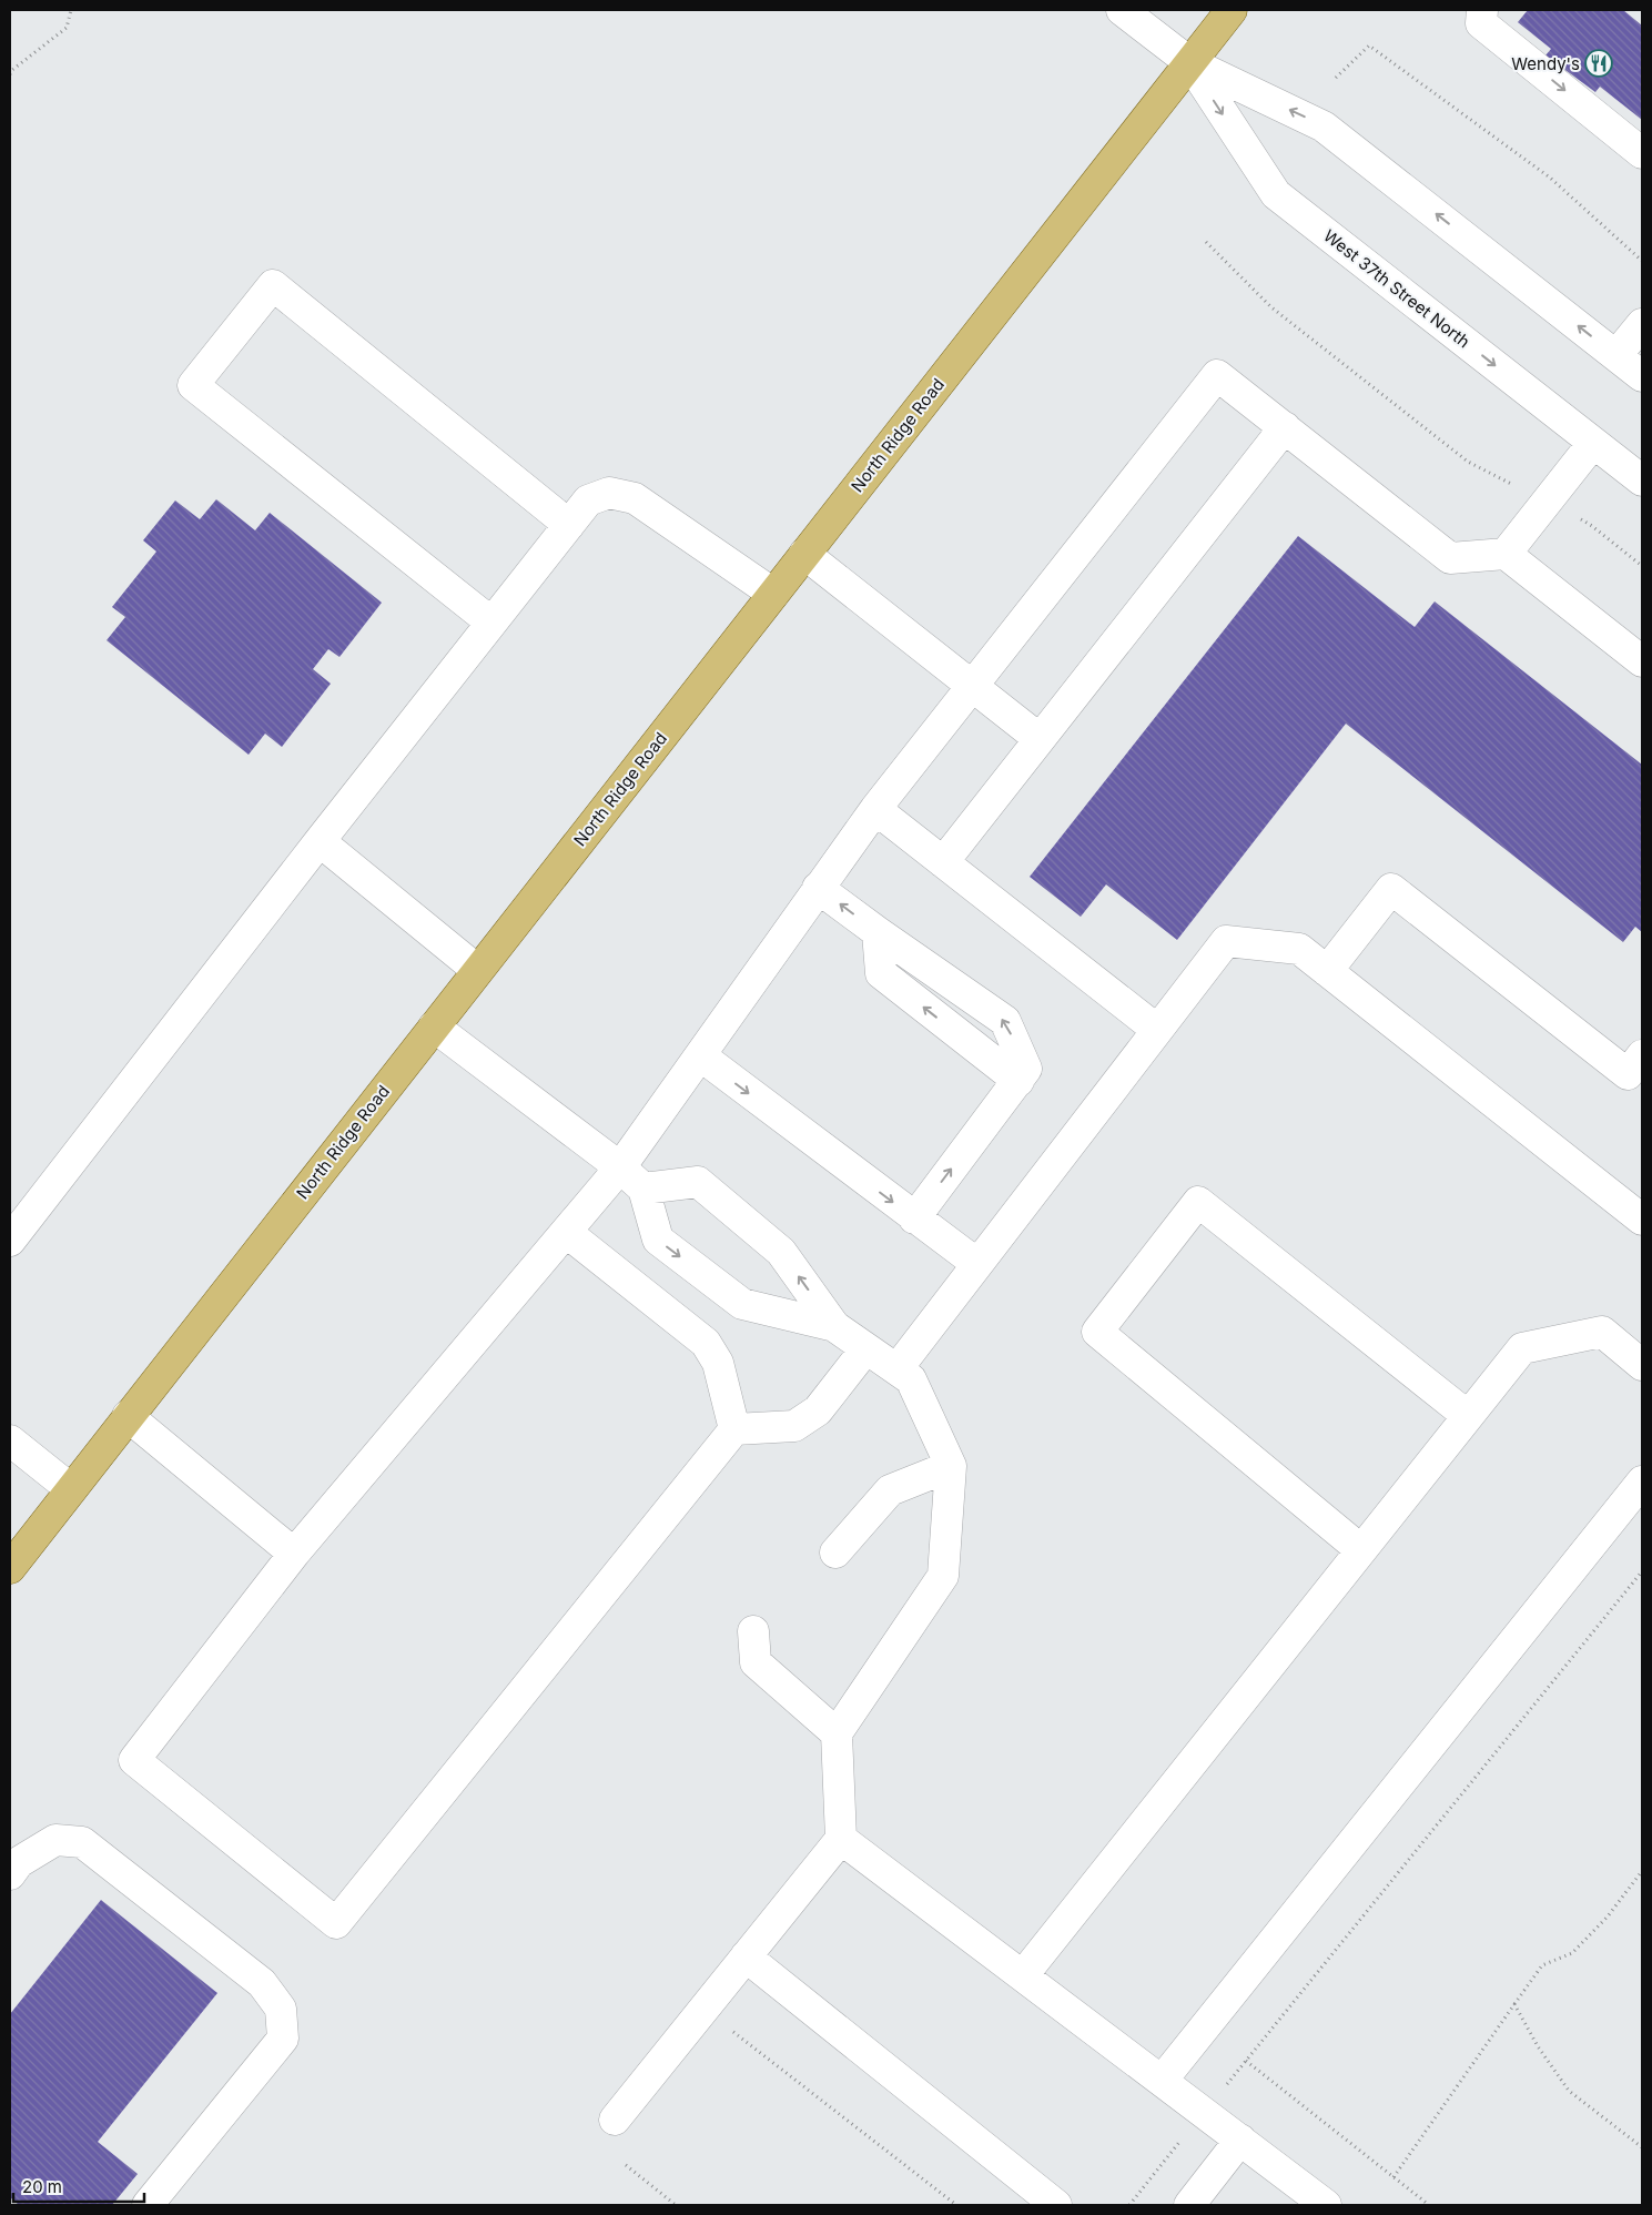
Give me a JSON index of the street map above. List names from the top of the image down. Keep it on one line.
{"streets":{"main road":["North Ridge Road"],"street":["West 37th Street North"]},"crossings":[["West 37th Street North","North Ridge Road"]],"places":{"restaurant":["Wendy's"]},"scale_bar":"20 m"}
